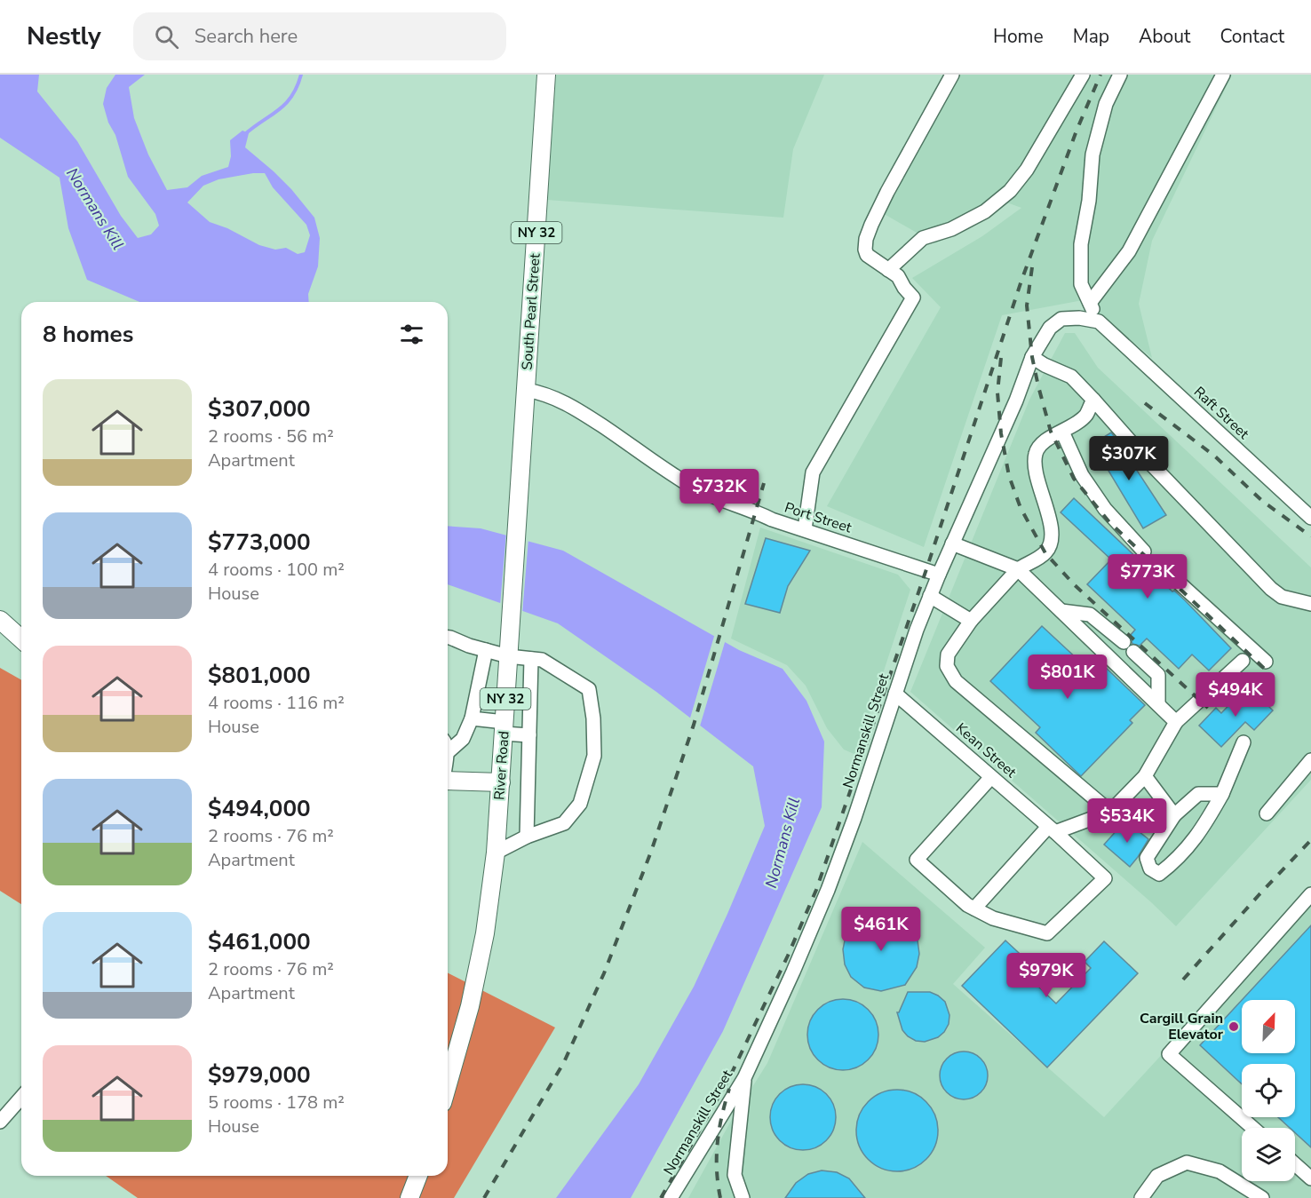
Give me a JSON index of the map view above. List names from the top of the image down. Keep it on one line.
{"streets":{"main road":["NY 32","South Pearl Street","River Road"],"street":["Raft Street","Port Street","Normanskill Street","Kean Street"]},"crossings":[["South Pearl Street","Port Street"],["South Pearl Street","River Road"],["Raft Street","Normanskill Street"],["Port Street","Normanskill Street"],["Port Street","River Road"],["Normanskill Street","Kean Street"]],"water":["Normans Kill"],"places":["Cargill Grain Elevator"],"north":"top right","page":{"header":"Nestly","search":"Search here","nav":["Home","Map","About","Contact"],"heading":"8 homes","list":[{"name":"$307,000","note":"2 rooms · 56 m² · Apartment"},{"name":"$773,000","note":"4 rooms · 100 m² · House"},{"name":"$801,000","note":"4 rooms · 116 m² · House"},{"name":"$494,000","note":"2 rooms · 76 m² · Apartment"},{"name":"$461,000","note":"2 rooms · 76 m² · Apartment"},{"name":"$979,000","note":"5 rooms · 178 m² · House"}],"price":["$307K","$732K","$773K","$801K","$494K","$534K","$461K","$979K"]}}
